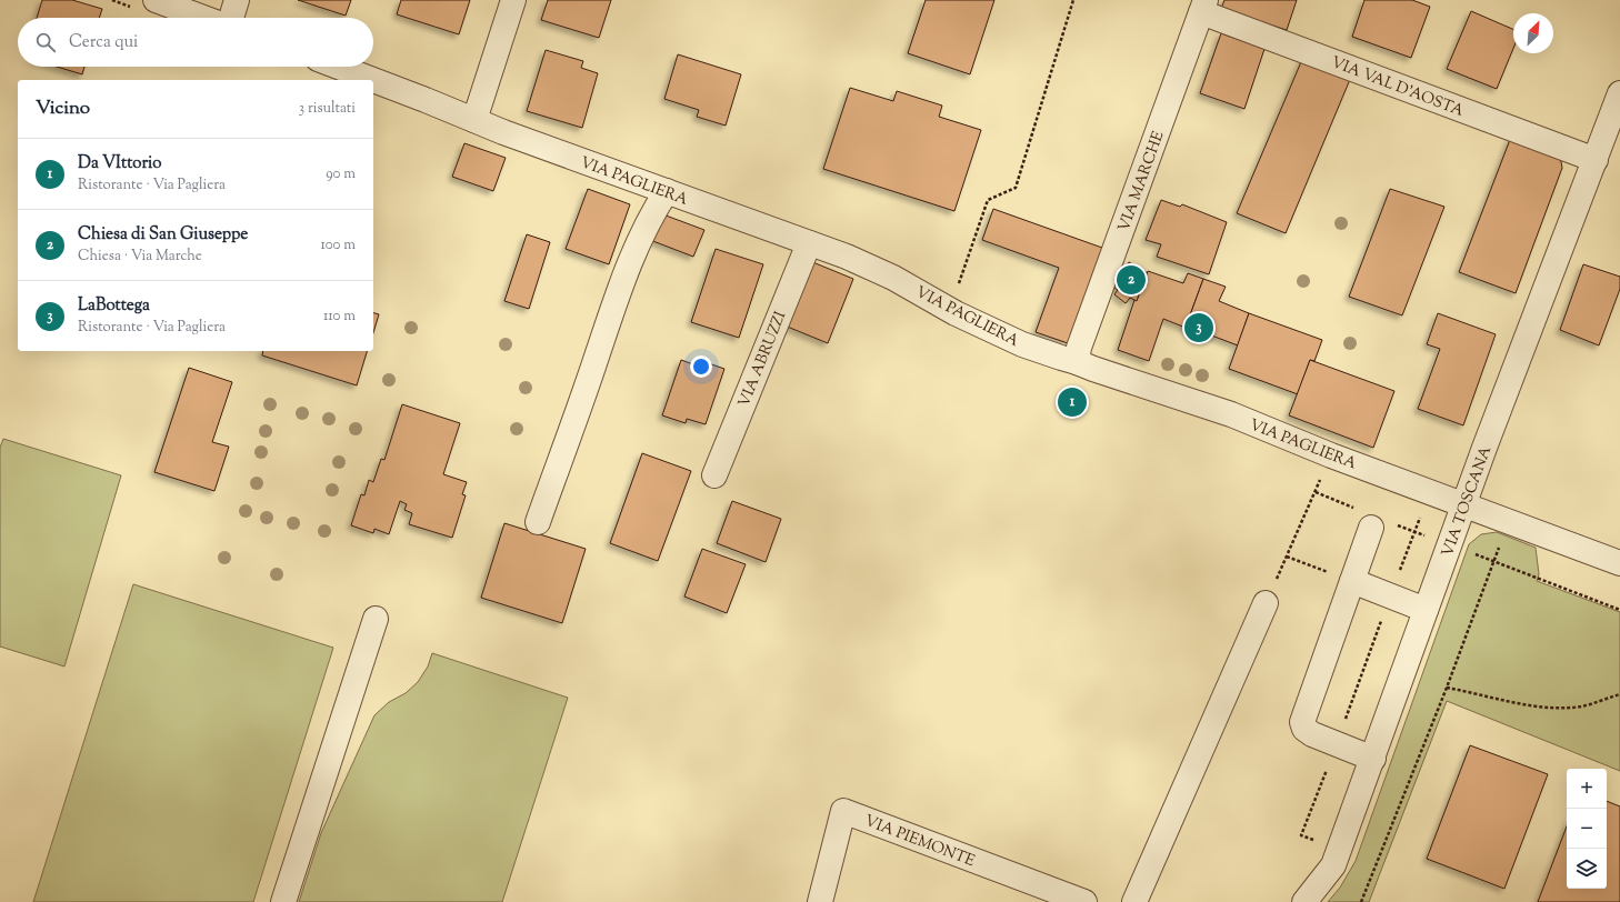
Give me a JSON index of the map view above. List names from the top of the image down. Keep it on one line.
{"streets":{"street":["VIA VAL D'AOSTA","VIA PAGLIERA","VIA MARCHE","VIA ABRUZZI","VIA TOSCANA","VIA PIEMONTE"]},"crossings":[["VIA VAL D'AOSTA","VIA MARCHE"],["VIA VAL D'AOSTA","VIA TOSCANA"],["VIA PAGLIERA","VIA MARCHE"],["VIA PAGLIERA","VIA ABRUZZI"],["VIA PAGLIERA","VIA TOSCANA"]],"north":"top right","page":{"search":"Cerca qui","heading":["Vicino","3 risultati"],"list":[{"mark":"1","name":"Da VIttorio","note":"Ristorante · Via Pagliera","value":"90 m"},{"mark":"2","name":"Chiesa di San Giuseppe","note":"Chiesa · Via Marche","value":"100 m"},{"mark":"3","name":"LaBottega","note":"Ristorante · Via Pagliera","value":"110 m"}],"pins":["2","3","1"],"map_buttons":["+","−"]}}
